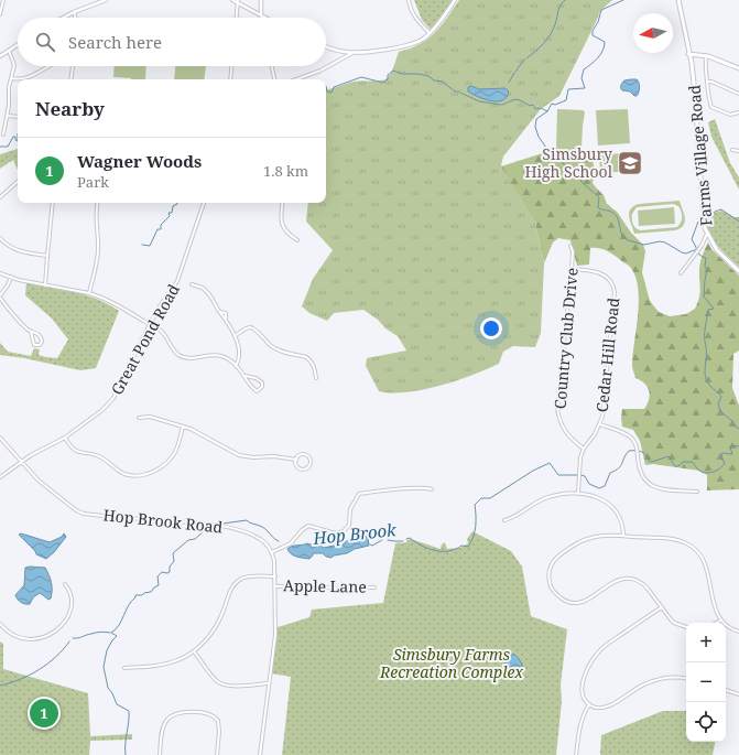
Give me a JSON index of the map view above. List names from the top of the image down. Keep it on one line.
{"streets":{"main road":["Farms Village Road"],"street":["Country Club Drive","Great Pond Road","Cedar Hill Road","Hop Brook Road","Apple Lane"]},"crossings":[["Country Club Drive","Cedar Hill Road"],["Great Pond Road","Hop Brook Road"]],"water":["Hop Brook"],"parks":["Simsbury Farms Recreation Complex"],"places":{"school or university":["Simsbury High School"]},"north":"left","page":{"search":"Search here","heading":"Nearby","list":[{"mark":"1","name":"Wagner Woods","note":"Park","value":"1.8 km"}],"map_buttons":["+","−"],"pins":"1"}}
